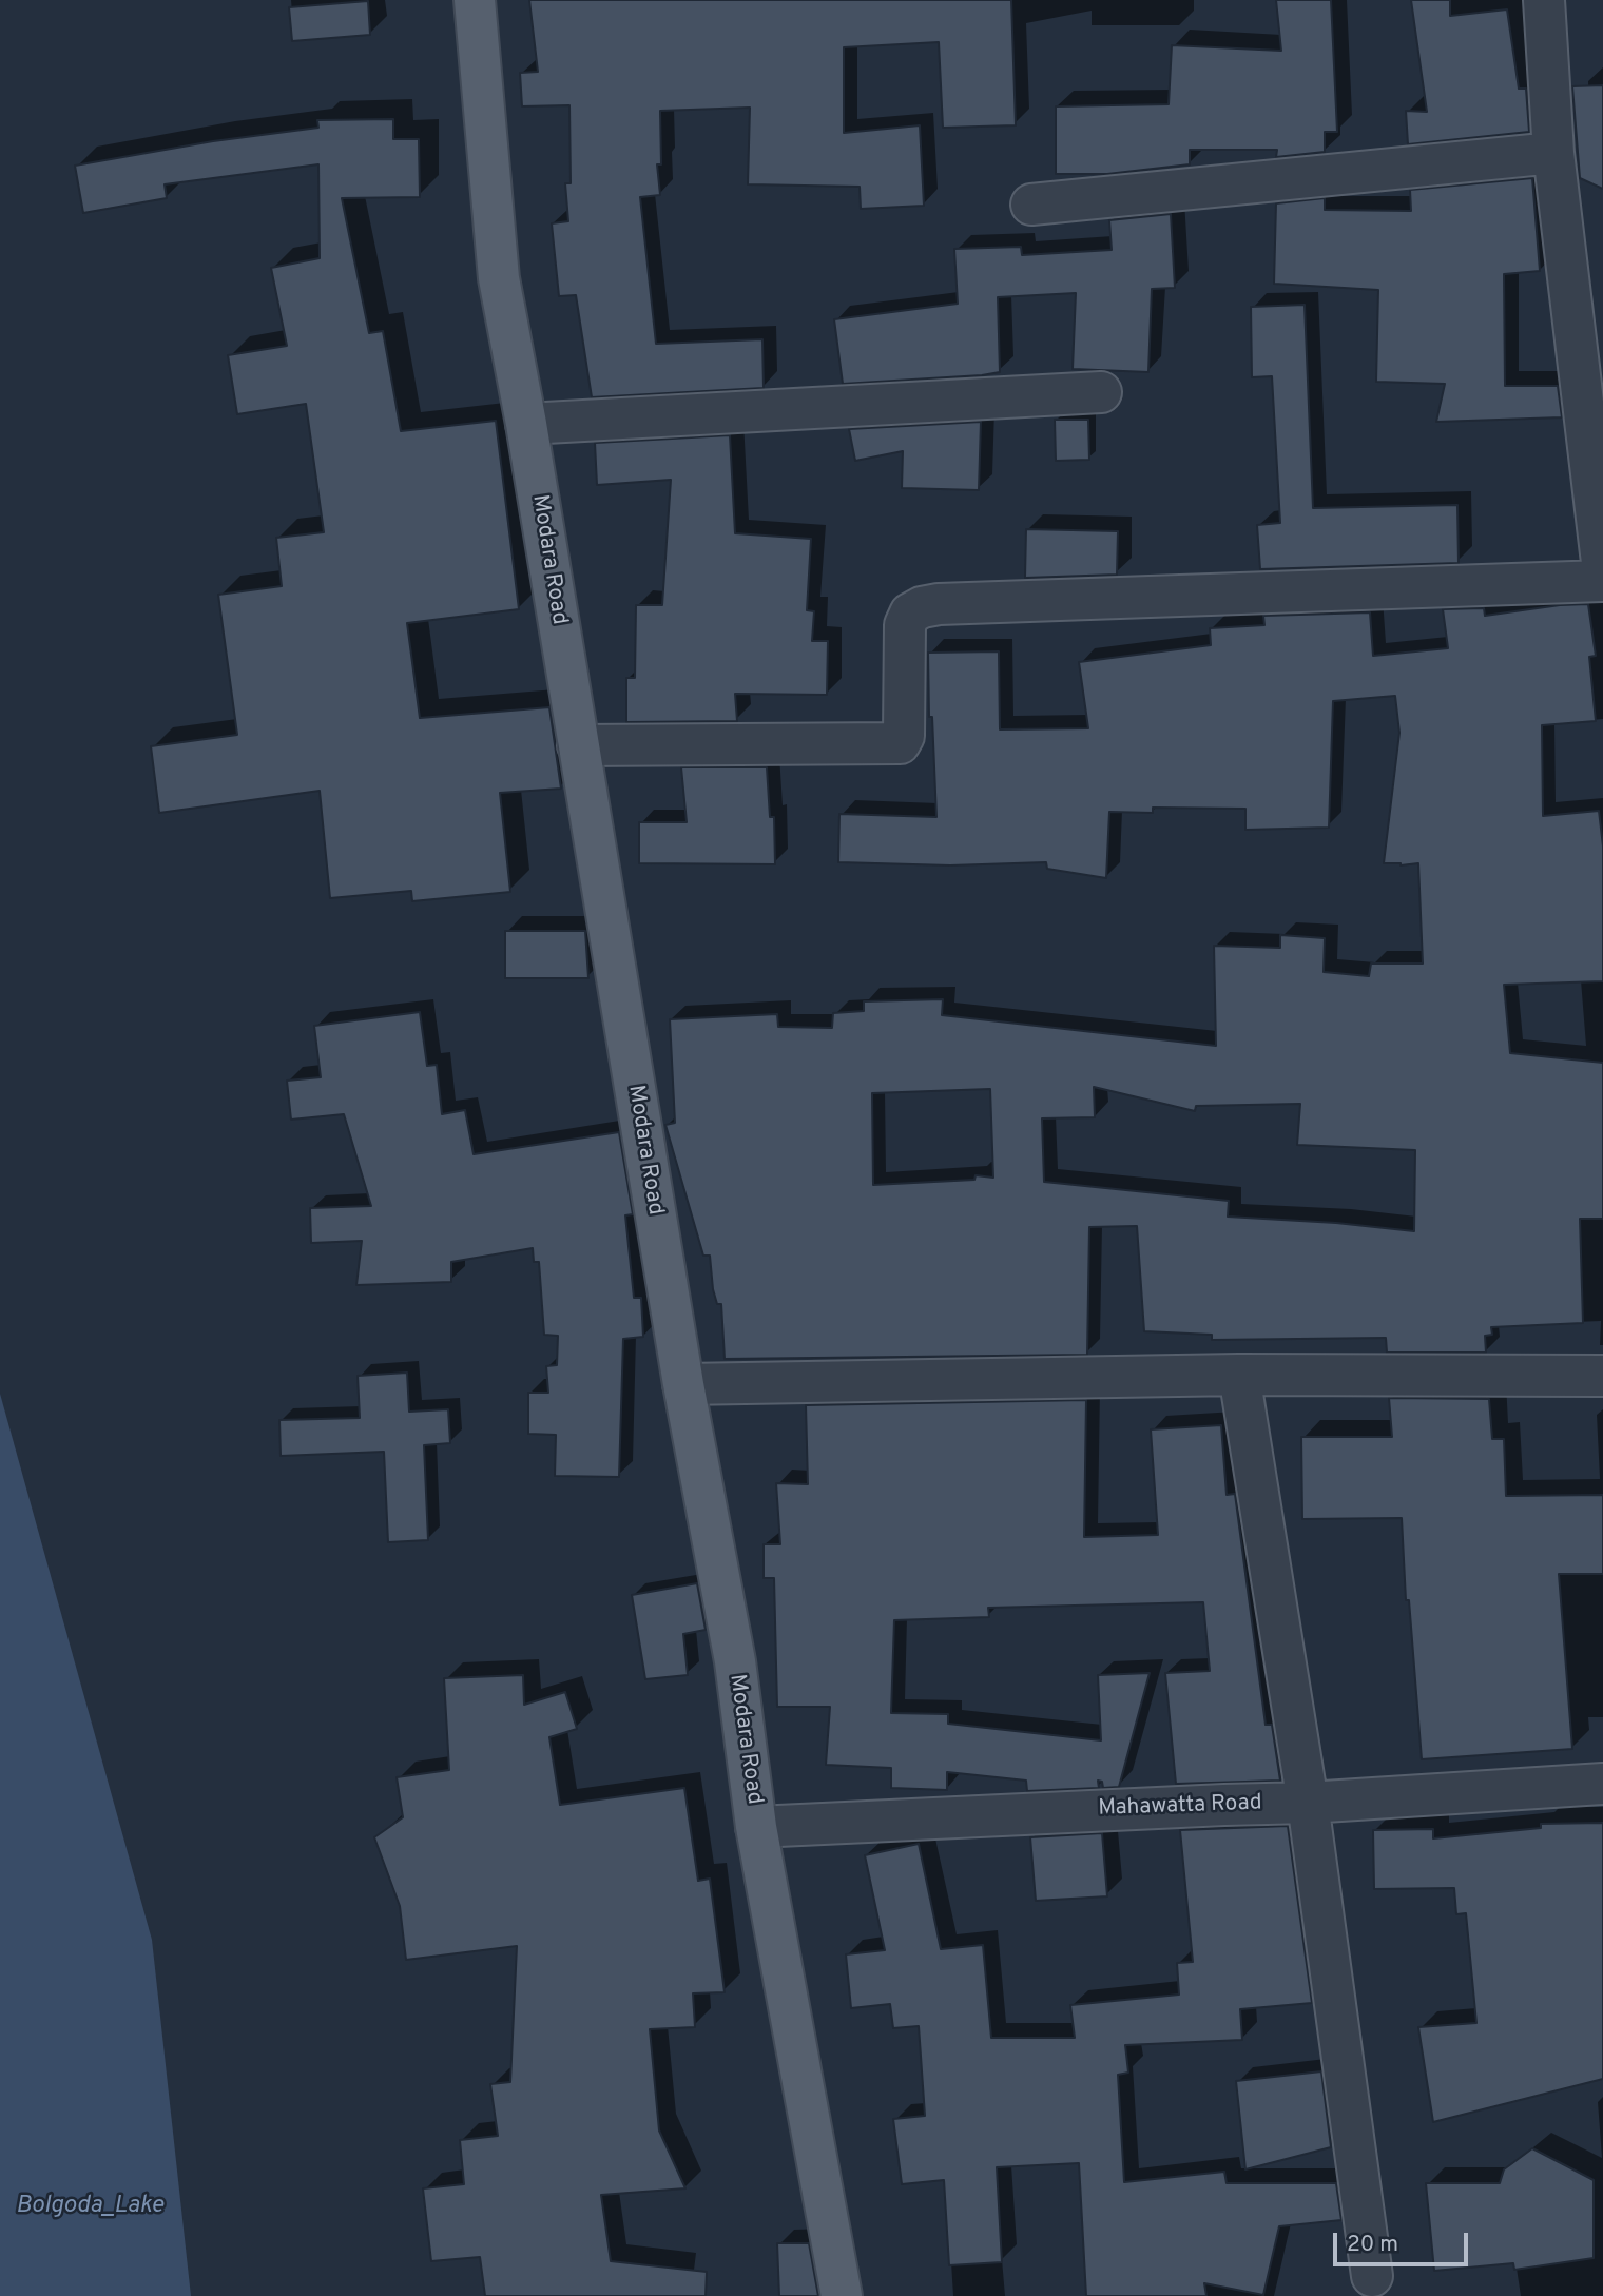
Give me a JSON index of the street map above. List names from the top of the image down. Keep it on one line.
{"streets":{"main road":["Modara Road"],"street":["Mahawatta Road"]},"crossings":[["Modara Road","Mahawatta Road"]],"water":["Bolgoda_Lake"],"scale_bar":"20 m"}
